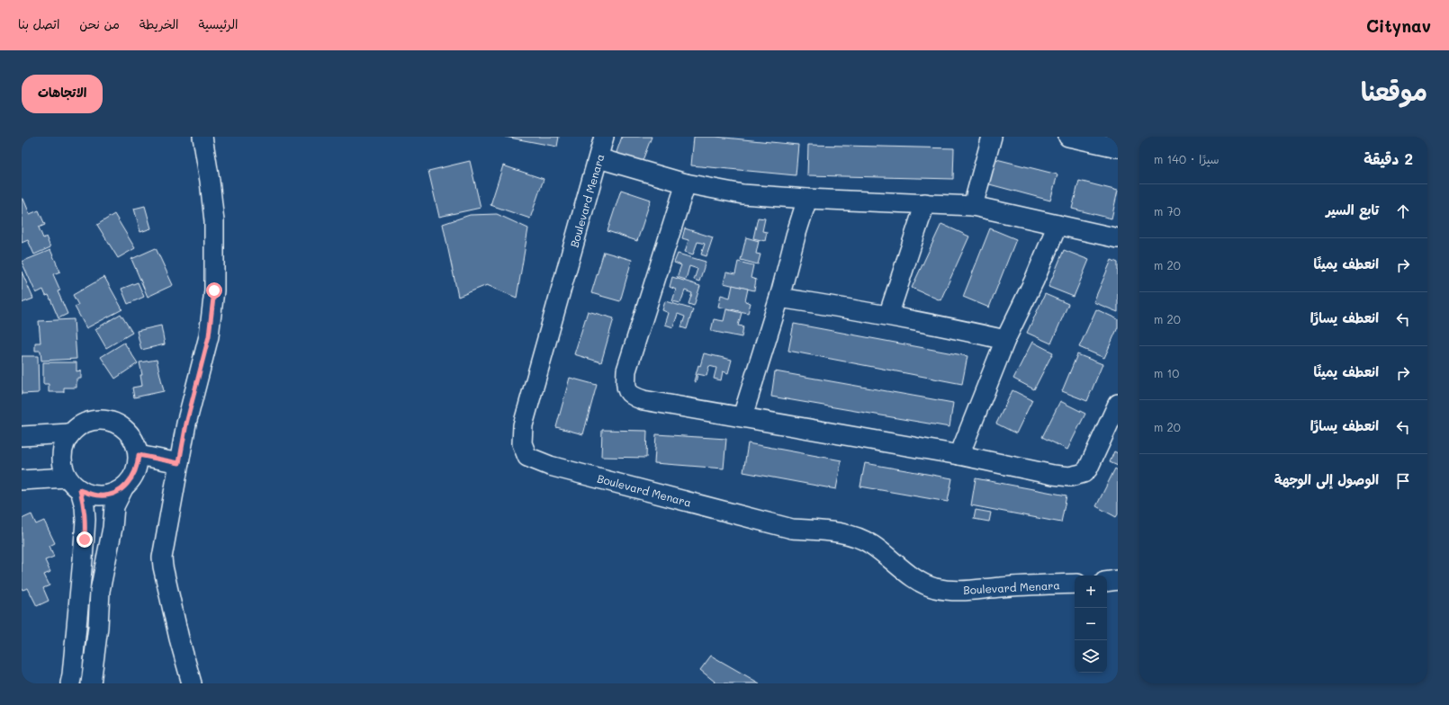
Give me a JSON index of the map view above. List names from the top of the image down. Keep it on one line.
{"streets":{"street":["Boulevard Menara"]},"page":{"header":"Citynav","nav":["الرئيسية","الخريطة","من نحن","اتصل بنا"],"title":"موقعنا","buttons":"الاتجاهات","heading":["2 دقيقة","سيرًا · 140 m"],"list":[["تابع السير","70 m"],["انعطف يمينًا","20 m"],["انعطف يسارًا","20 m"],["انعطف يمينًا","10 m"],["انعطف يسارًا","20 m"],"الوصول إلى الوجهة"],"map_buttons":["+","−"]}}
